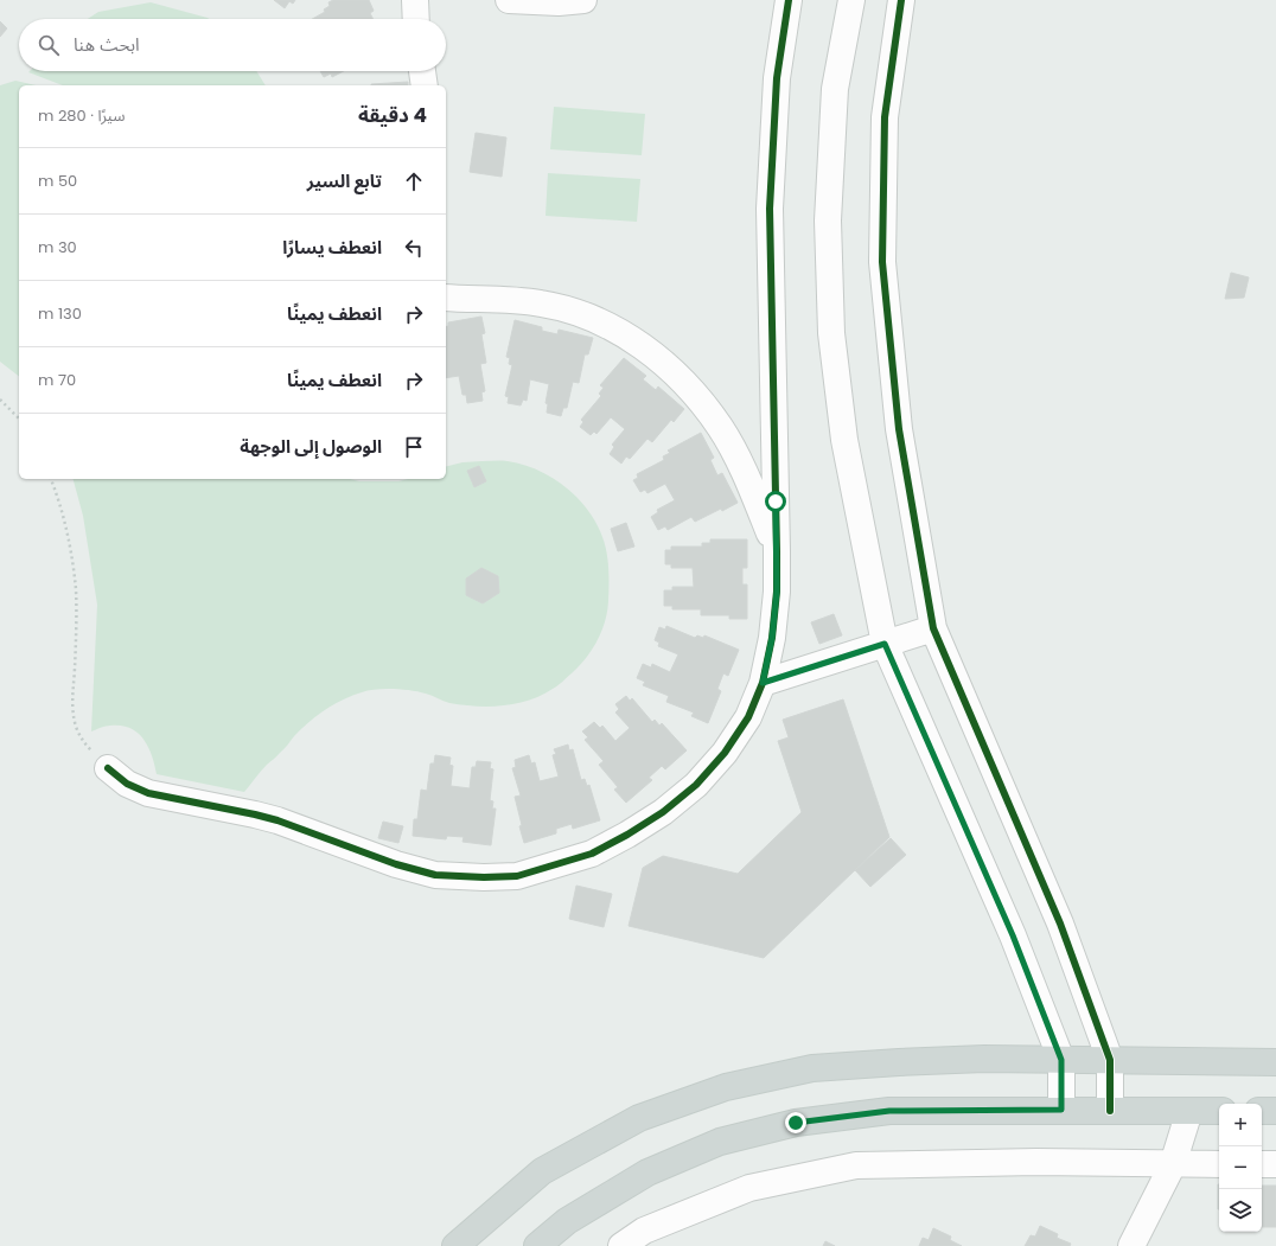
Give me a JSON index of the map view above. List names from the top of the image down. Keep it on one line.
{"page":{"search":"ابحث هنا","heading":["4 دقيقة","سيرًا · 280 m"],"list":[["تابع السير","50 m"],["انعطف يسارًا","30 m"],["انعطف يمينًا","130 m"],["انعطف يمينًا","70 m"],"الوصول إلى الوجهة"],"map_buttons":["+","−"]}}
